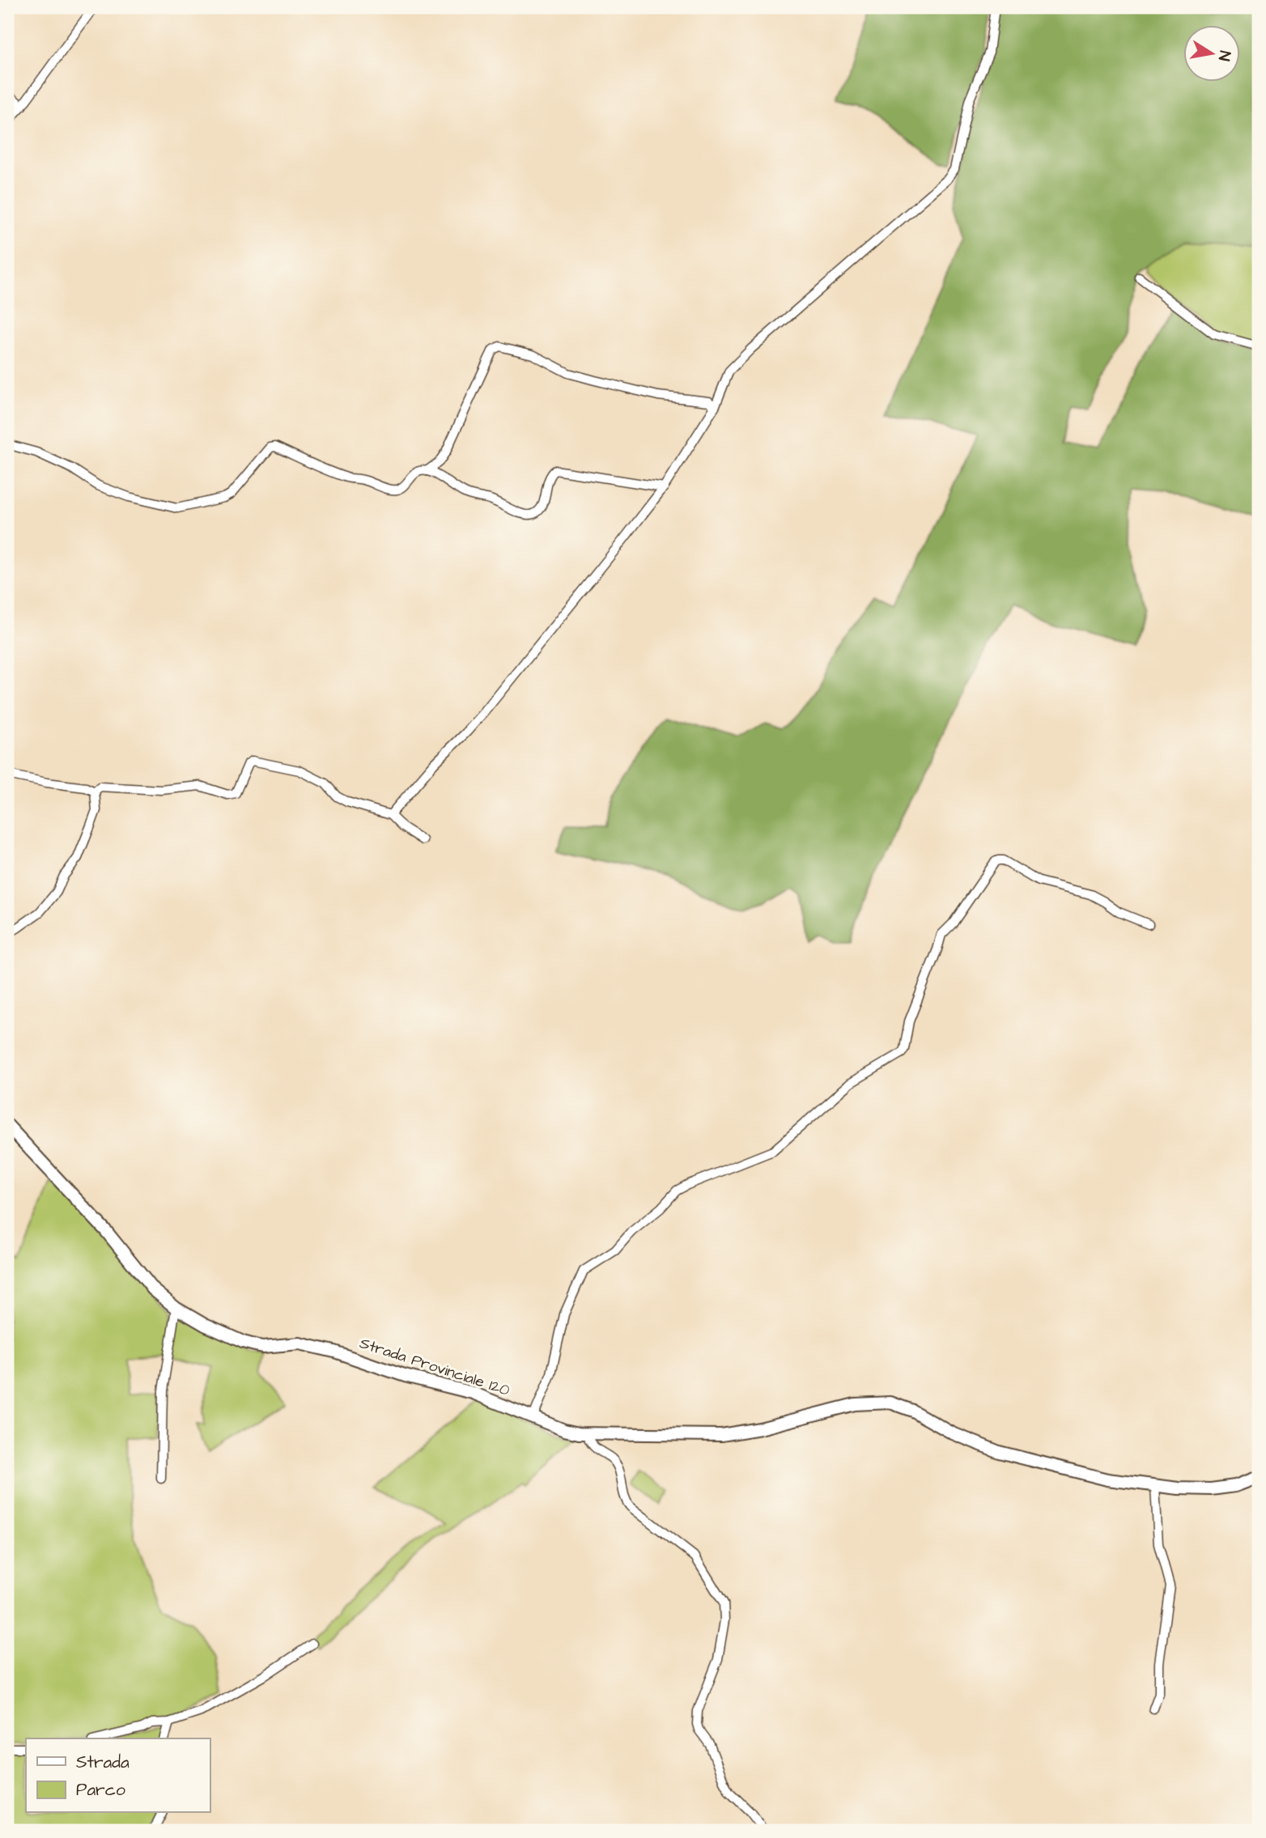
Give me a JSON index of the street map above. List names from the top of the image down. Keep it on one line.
{"streets":{"street":["Strada Provinciale 120"]},"legend":["Strada","Parco"],"north":"right"}
